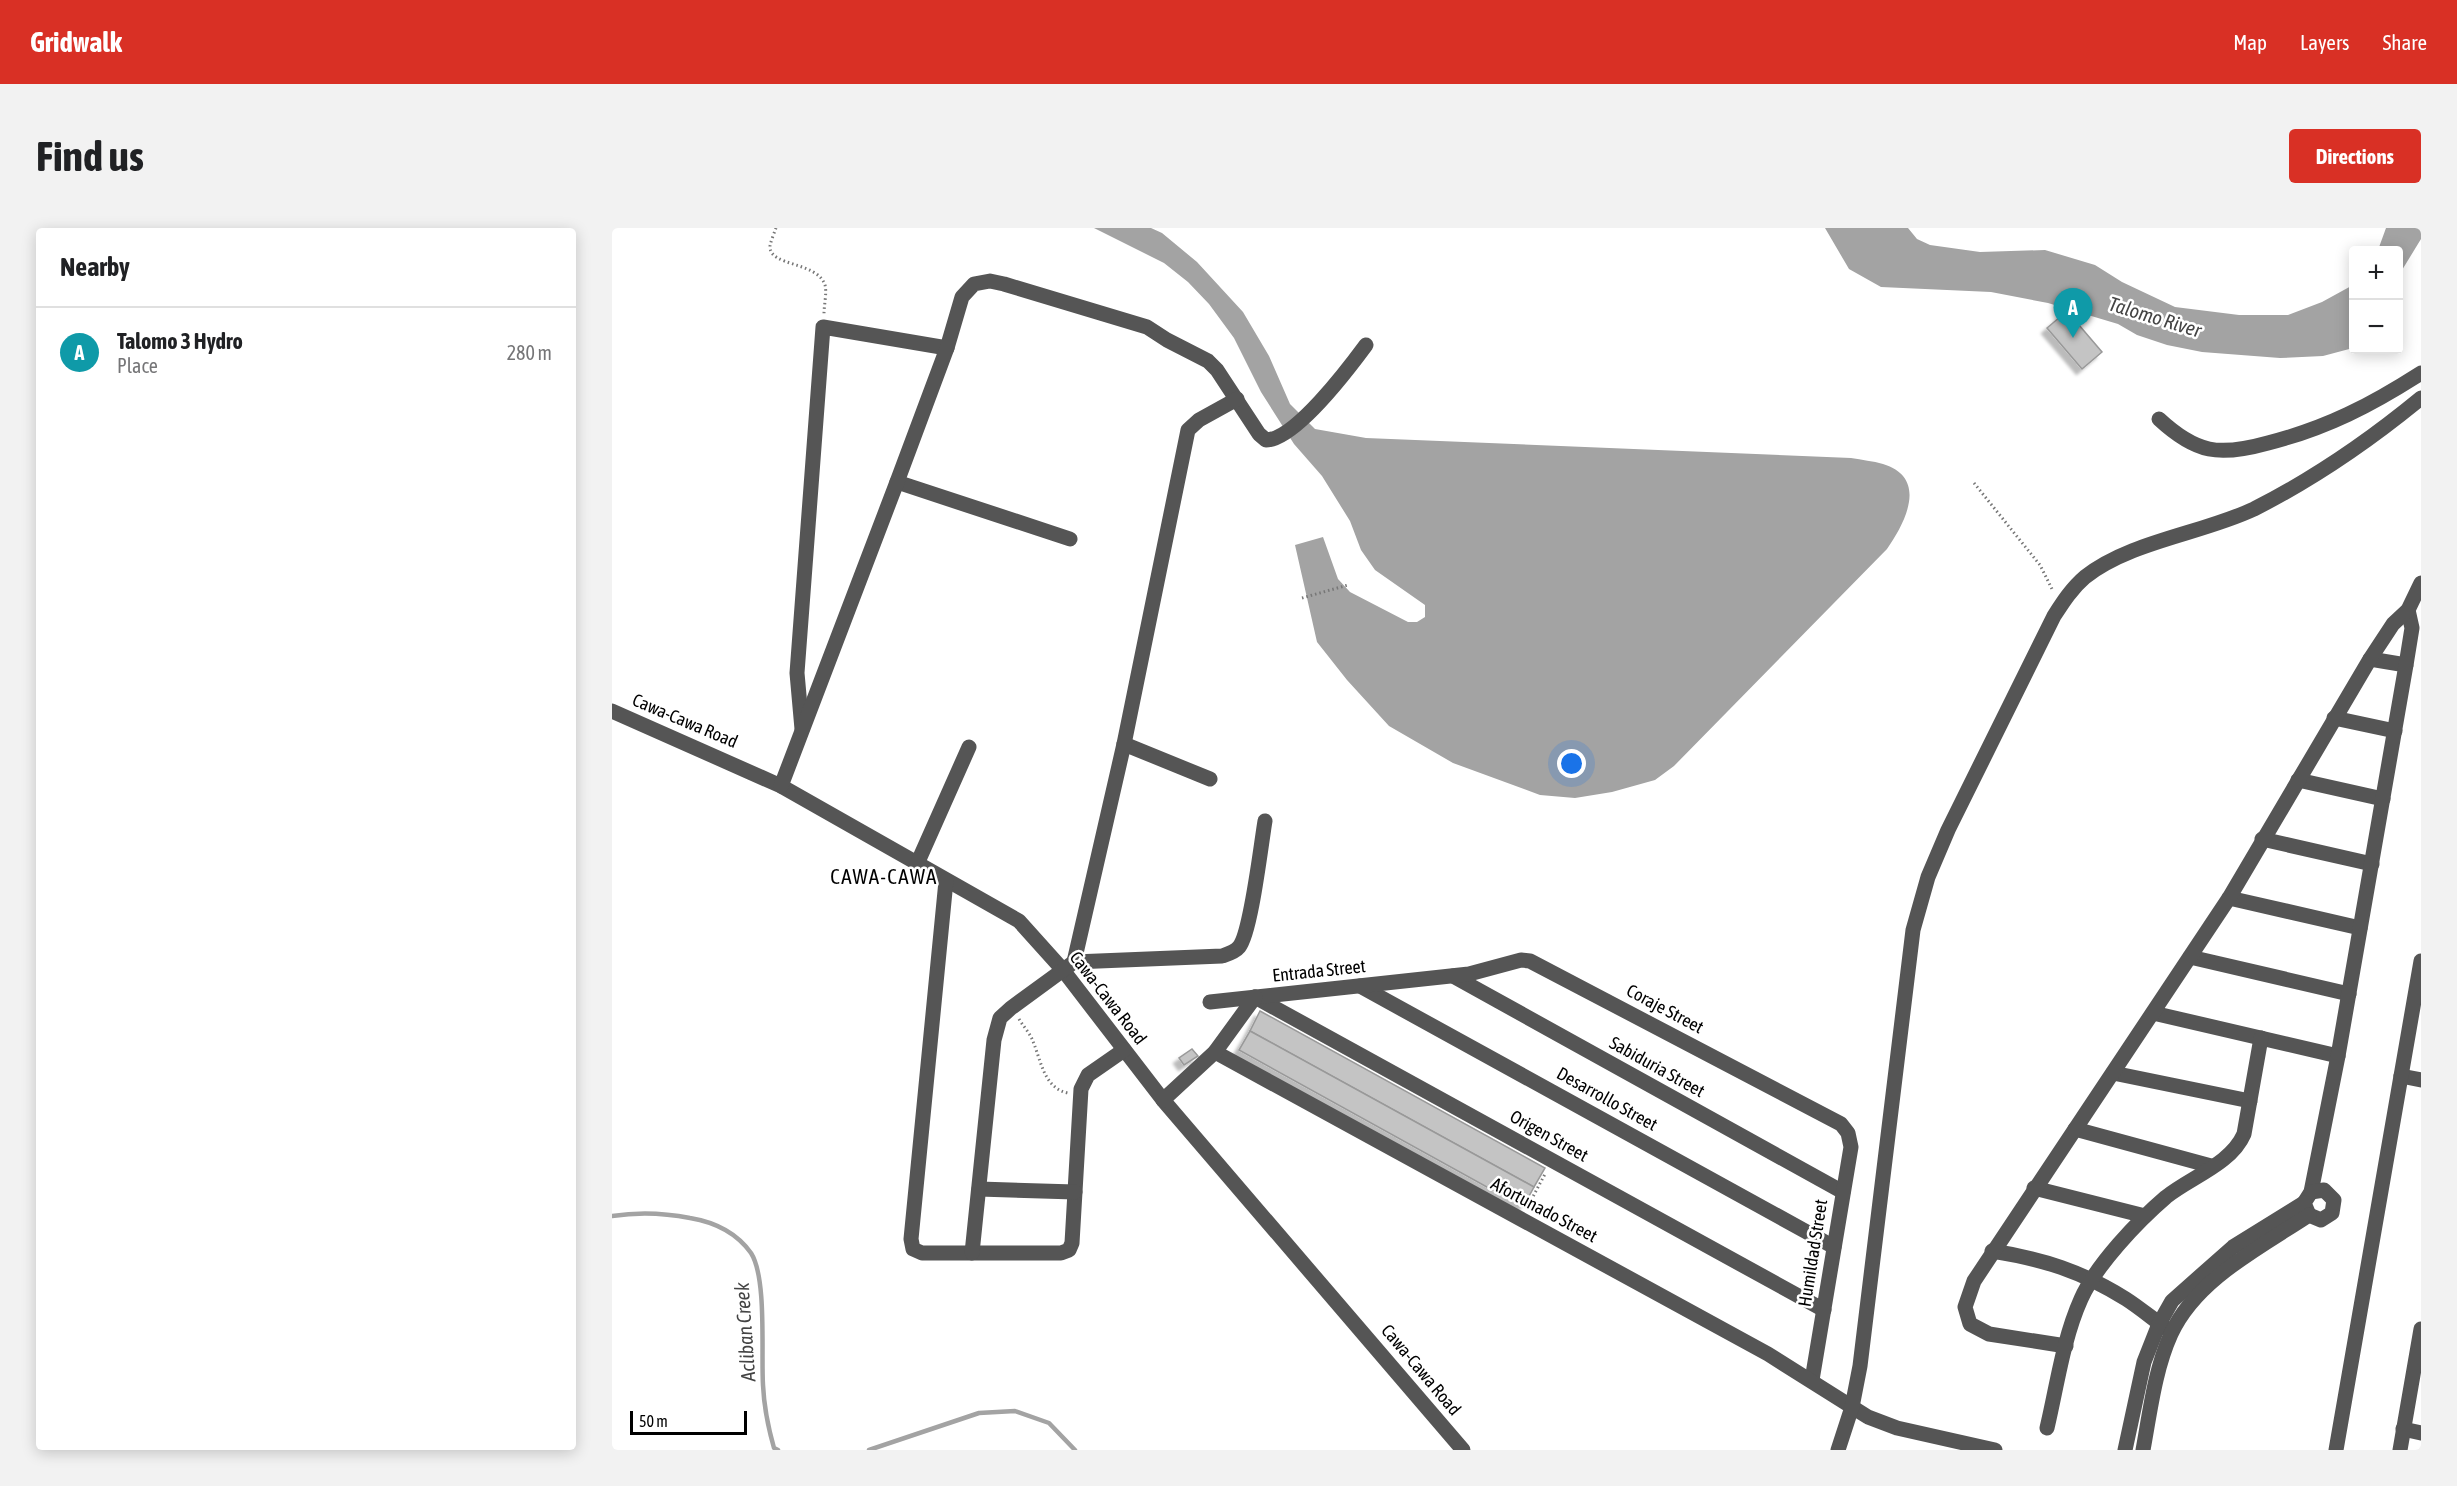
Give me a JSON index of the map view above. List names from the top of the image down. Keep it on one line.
{"streets":{"street":["Cawa-Cawa Road","Entrada Street","Coraje Street","Sabiduria Street","Desarrollo Street","Origen Street","Afortunado Street","Humildad Street"]},"crossings":[["Cawa-Cawa Road","Entrada Street"],["Entrada Street","Coraje Street"],["Entrada Street","Sabiduria Street"],["Entrada Street","Desarrollo Street"],["Entrada Street","Origen Street"],["Entrada Street","Afortunado Street"],["Coraje Street","Sabiduria Street"],["Coraje Street","Humildad Street"],["Sabiduria Street","Humildad Street"],["Desarrollo Street","Humildad Street"],["Origen Street","Humildad Street"],["Afortunado Street","Humildad Street"]],"districts":["CAWA-CAWA"],"water":["Talomo River","Acliban Creek"],"scale_bar":"50 m","page":{"header":"Gridwalk","nav":["Map","Layers","Share"],"buttons":"Directions","title":"Find us","heading":"Nearby","map_buttons":["+","−"],"pins":"A","list":[{"mark":"A","name":"Talomo 3 Hydro","note":"Place","value":"280 m"}],"scale":"50 m"}}
